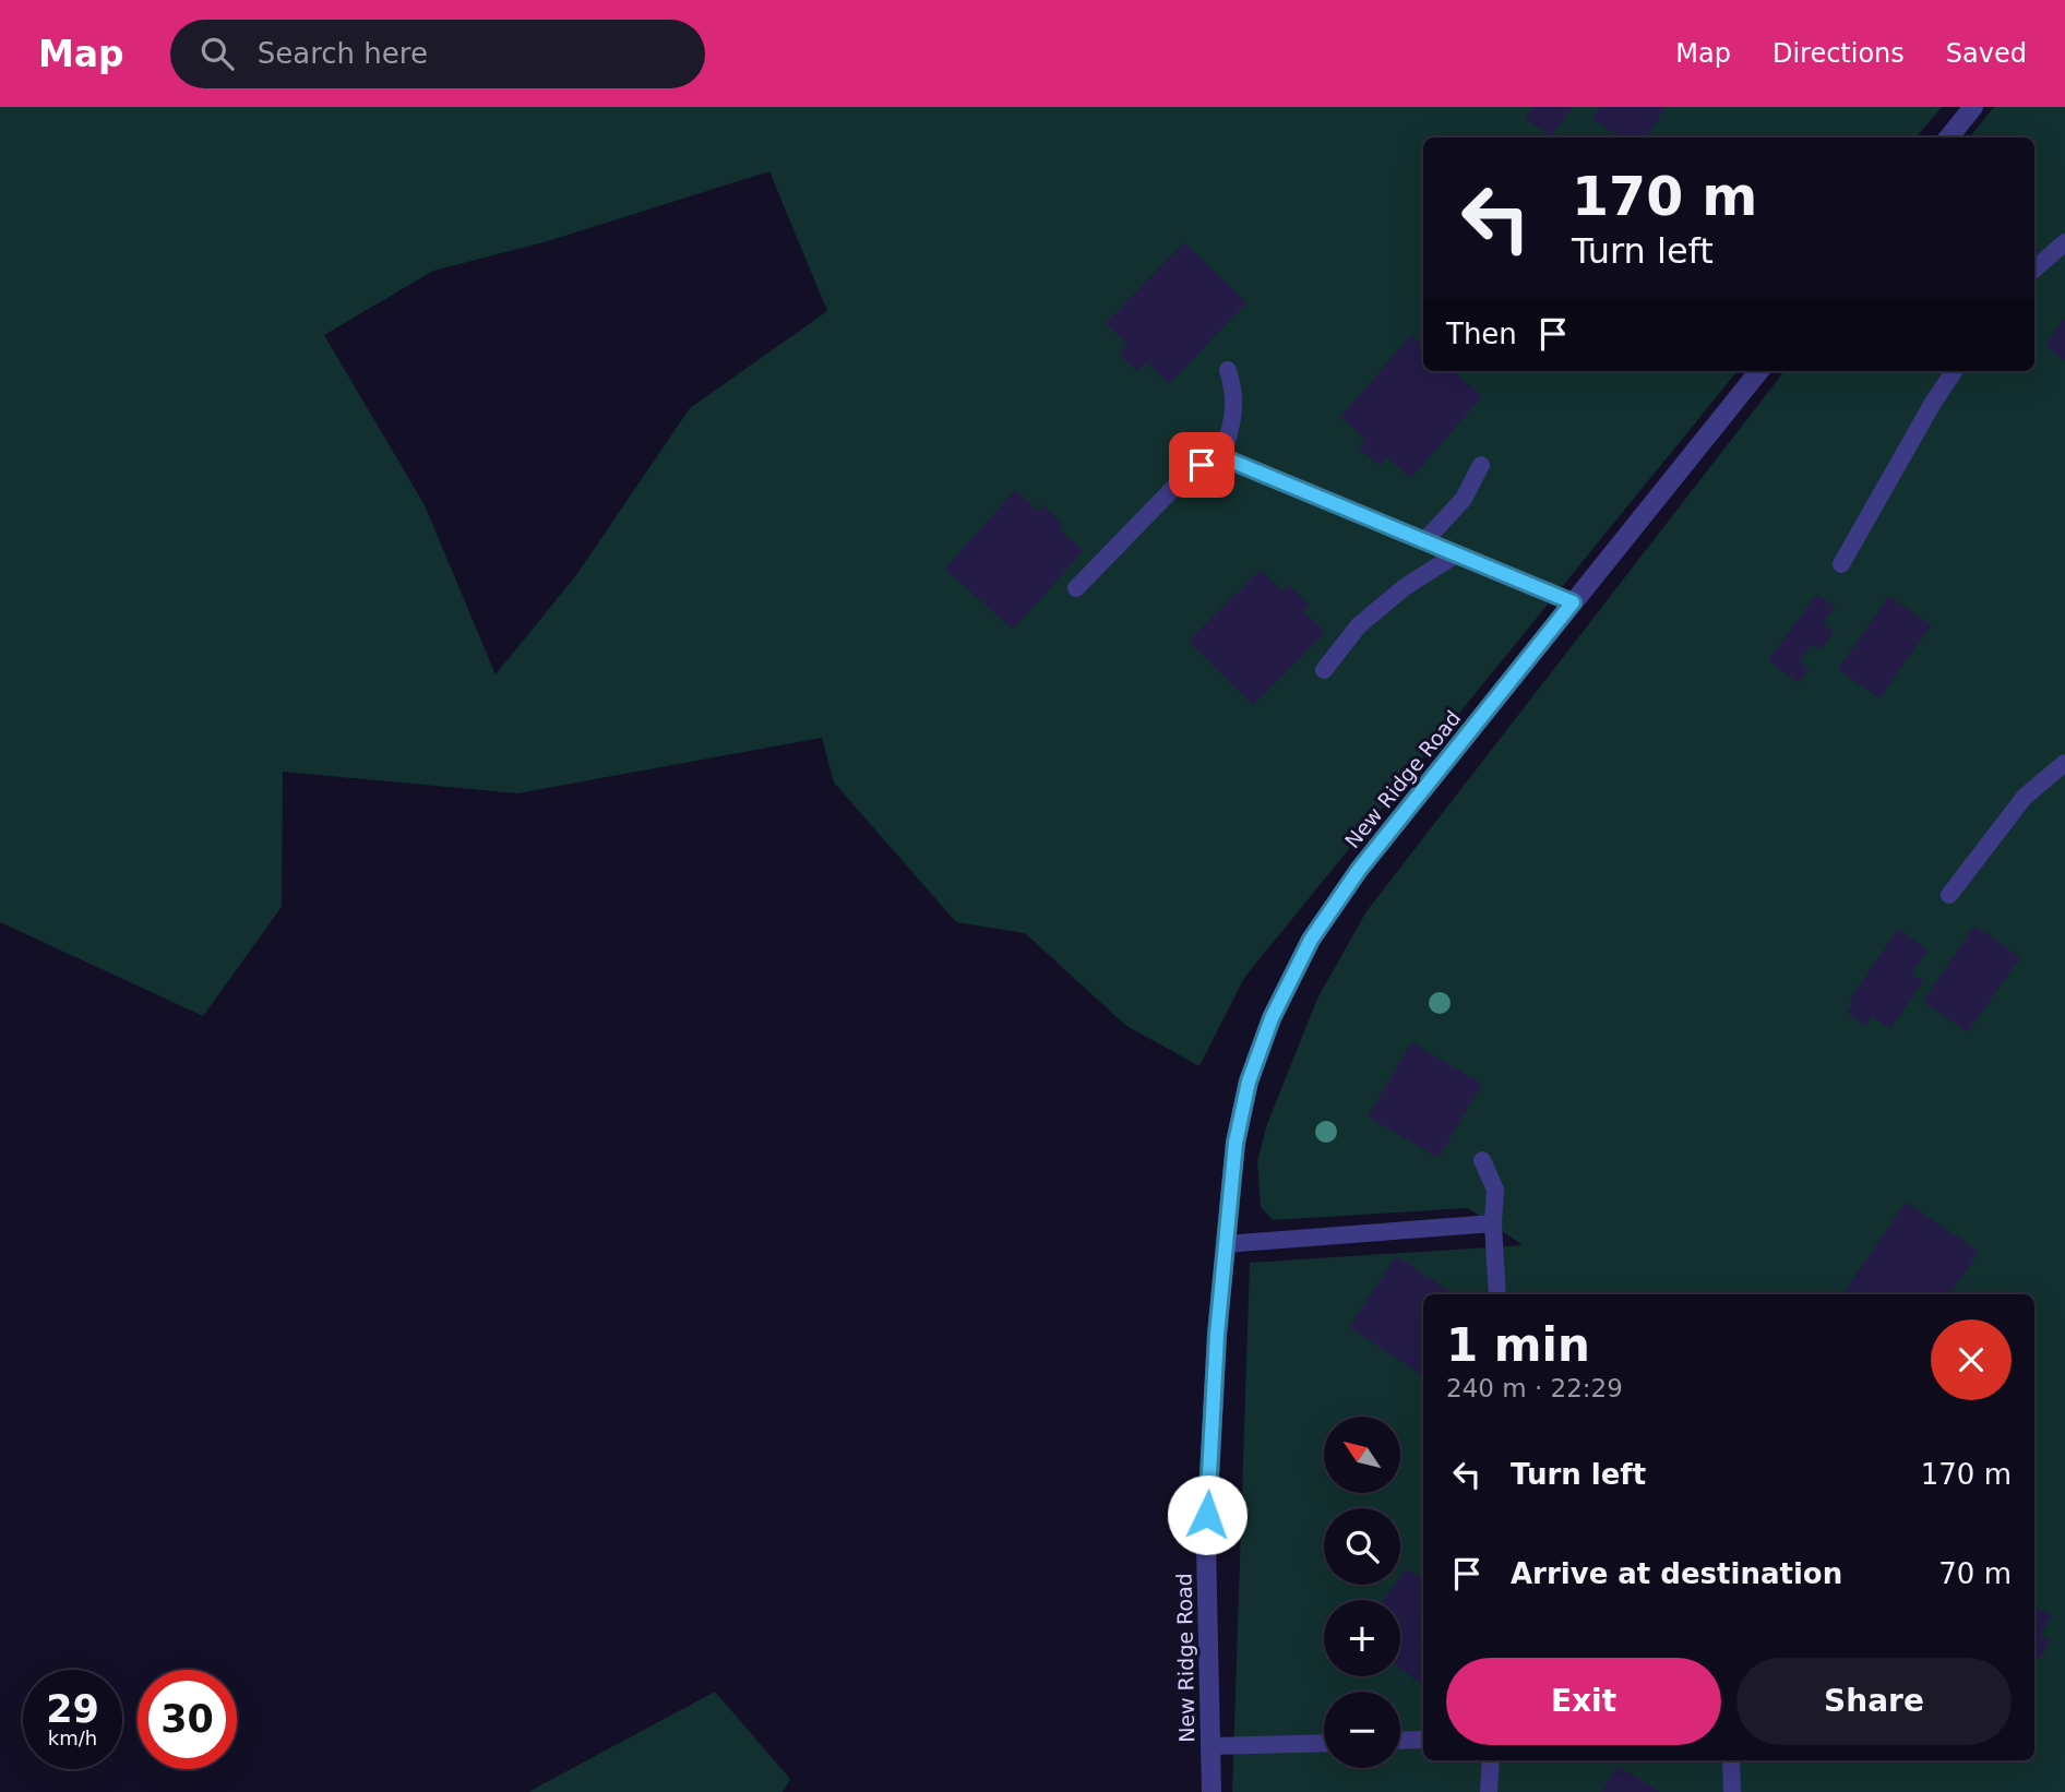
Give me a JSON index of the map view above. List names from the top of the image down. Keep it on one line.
{"streets":{"street":["New Ridge Road"]},"north":"top left","page":{"header":"Map","search":"Search here","nav":["Map","Directions","Saved"],"turn":["170 m","Turn left"],"then":"Then","heading":["1 min","240 m · 22:29"],"map_buttons":["+","−"],"list":[{"name":"Turn left","value":"170 m"},{"name":"Arrive at destination","value":"70 m"}],"buttons":["Exit","Share"],"speed":"29 km/h","limit":"30"}}
